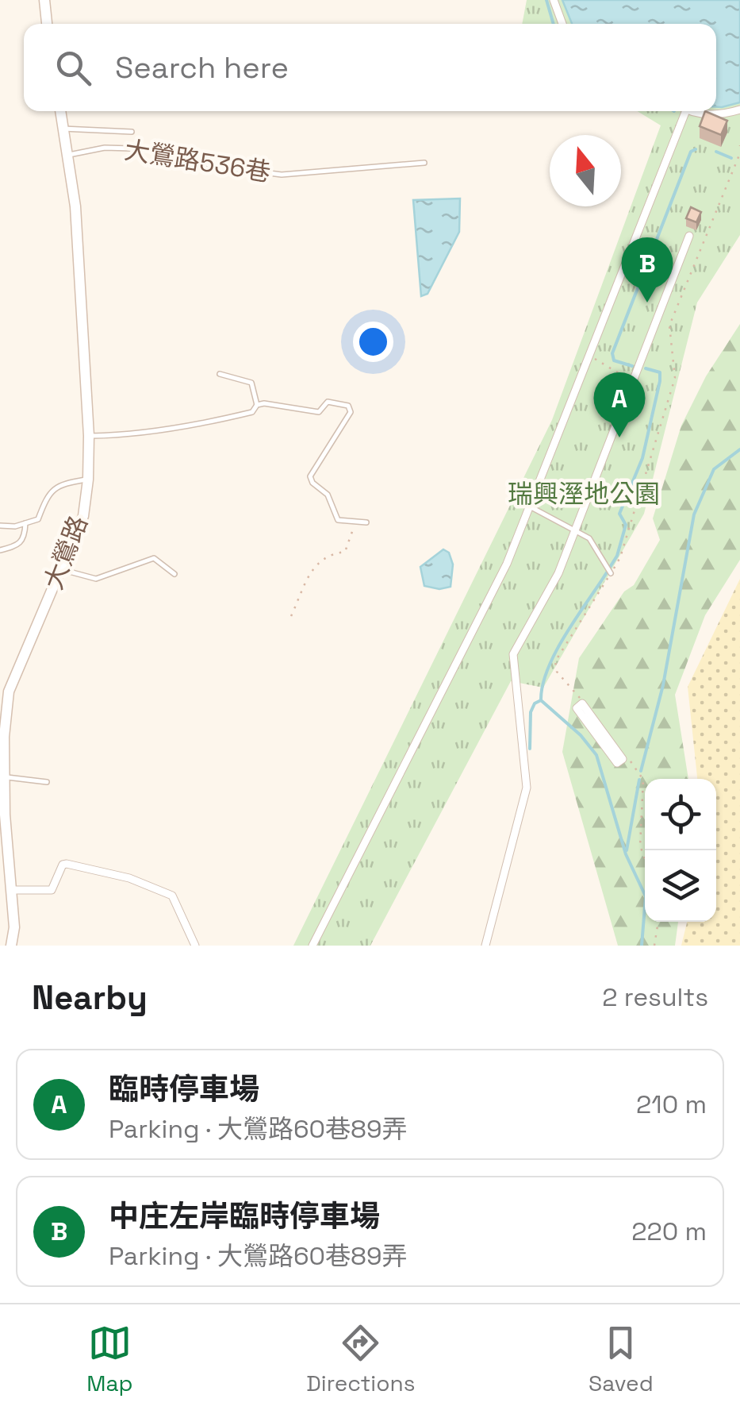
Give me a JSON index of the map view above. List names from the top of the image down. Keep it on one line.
{"streets":{"street":["大鶯路"],"lane":["大鶯路536巷"]},"crossings":[["大鶯路536巷","大鶯路"]],"parks":["瑞興溼地公園"],"north":"top","page":{"search":"Search here","pins":["B","A"],"heading":["Nearby","2 results"],"list":[{"mark":"A","name":"臨時停車場","note":"Parking · 大鶯路60巷89弄","value":"210 m"},{"mark":"B","name":"中庄左岸臨時停車場","note":"Parking · 大鶯路60巷89弄","value":"220 m"}],"nav":["Map","Directions","Saved"]}}
